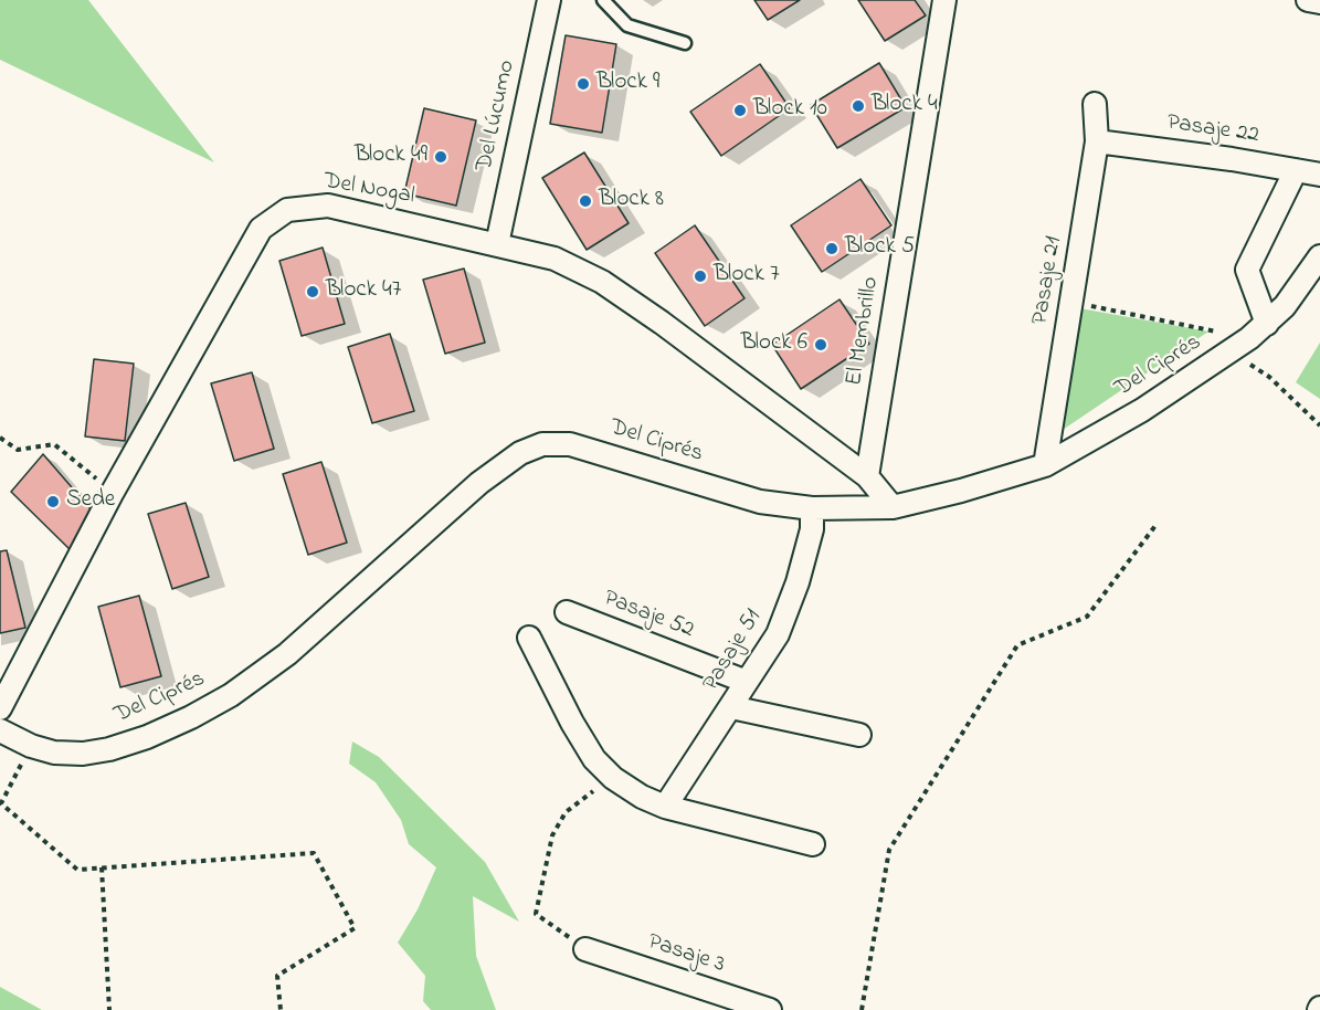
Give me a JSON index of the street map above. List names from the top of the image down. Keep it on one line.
{"streets":{"street":["Del Lúcumo","Pasaje 22","Del Nogal","Pasaje 21","El Membrillo","Del Ciprés","Pasaje 52","Pasaje 51","Pasaje 3"]},"crossings":[["Del Lúcumo","Del Nogal"],["Pasaje 22","Pasaje 21"],["Del Nogal","El Membrillo"],["Pasaje 21","Del Ciprés"],["Del Ciprés","Pasaje 51"],["Pasaje 52","Pasaje 51"]],"places":["Block 9","Block 4","Block 10","Block 49","Block 8","Block 5","Block 7","Block 47","Block 6","Sede"]}
